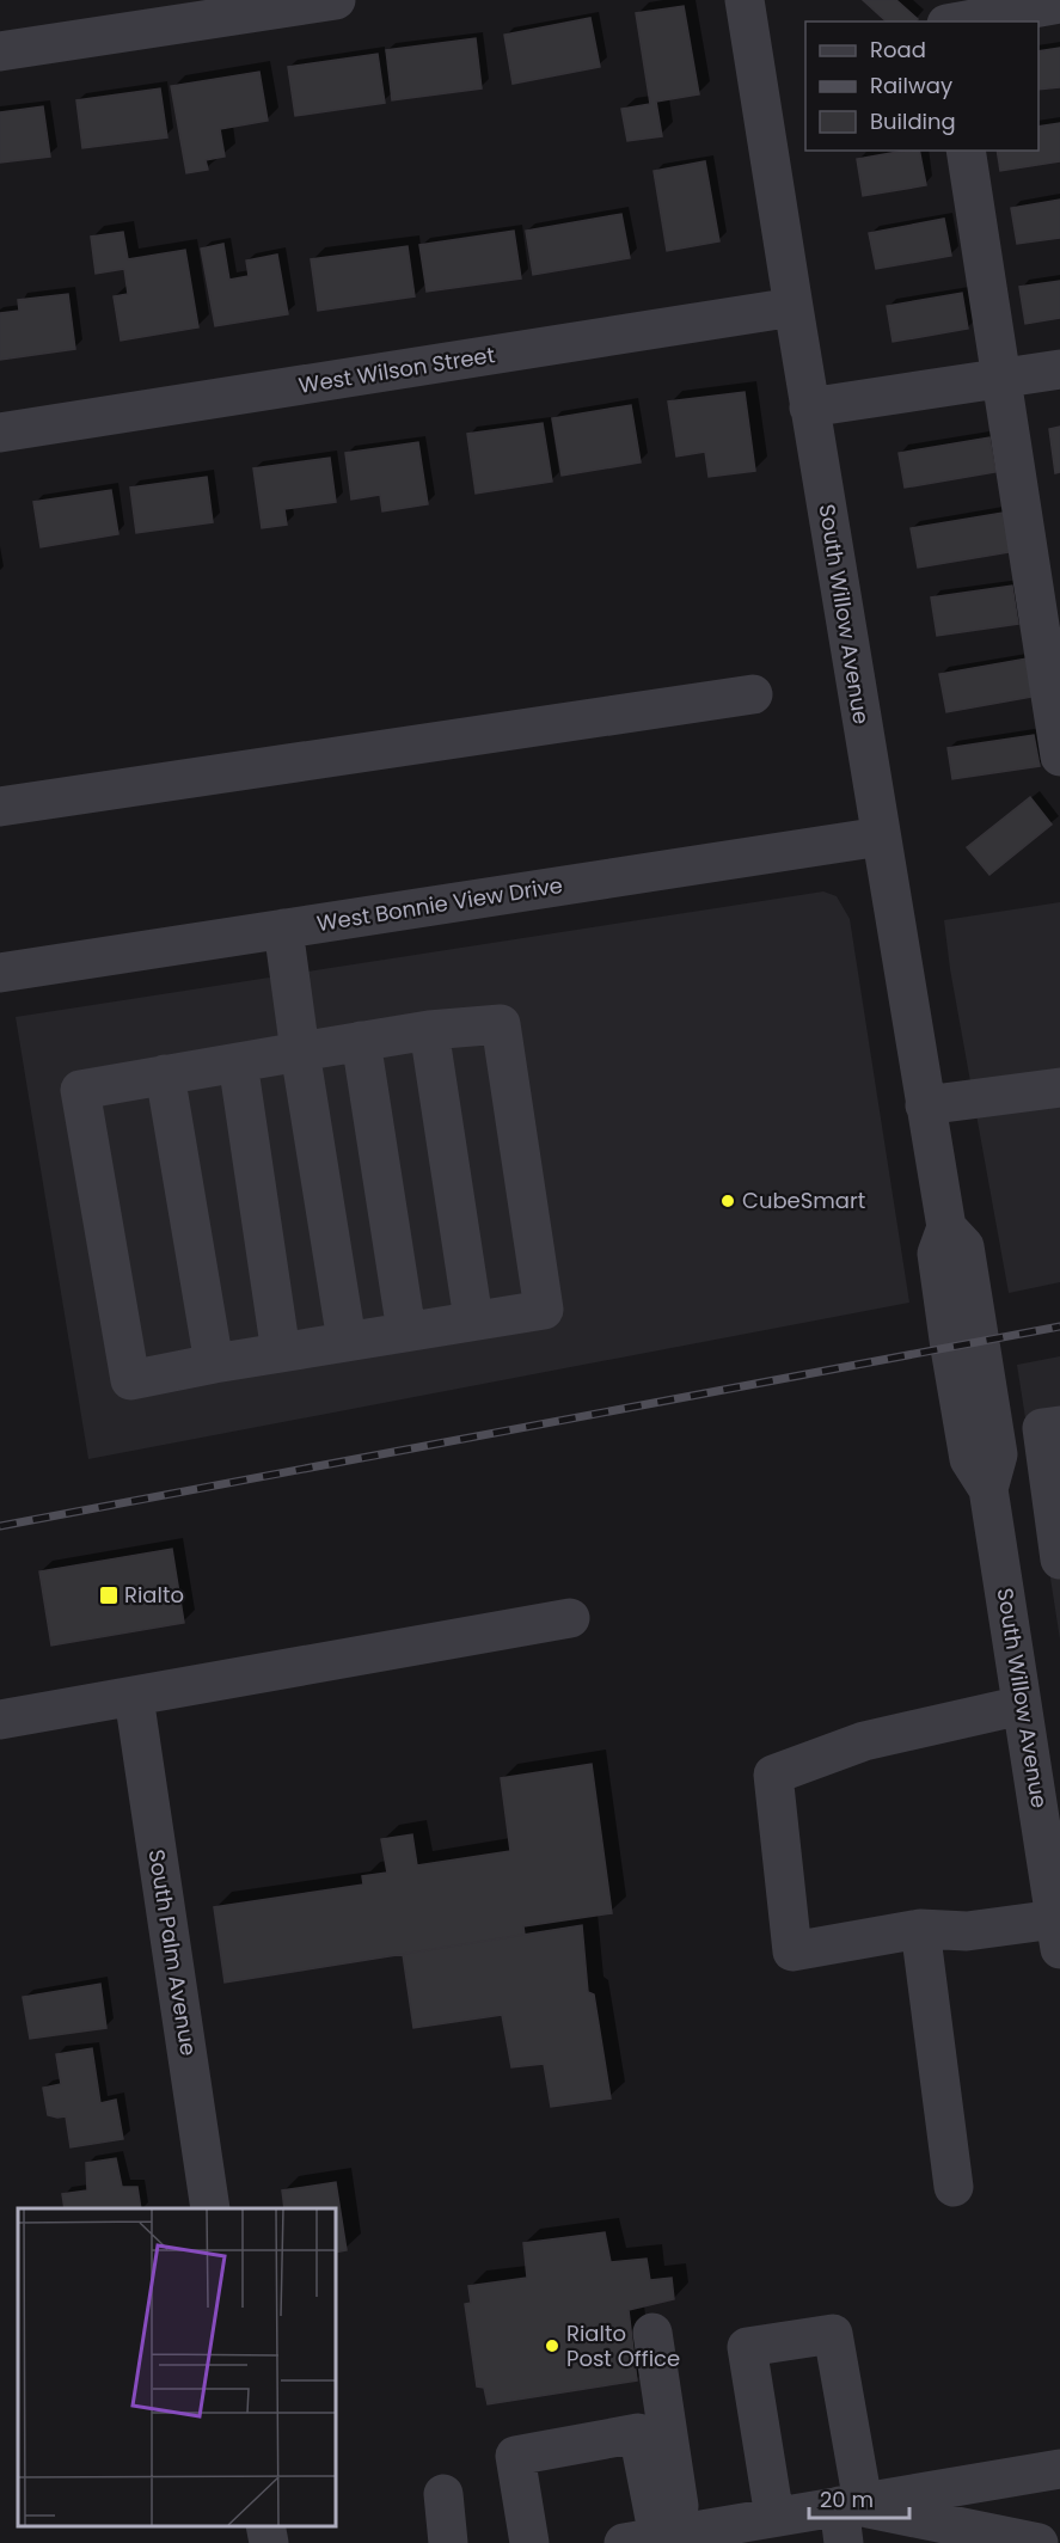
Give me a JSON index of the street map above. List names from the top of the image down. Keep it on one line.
{"streets":{"street":["West Wilson Street","South Willow Avenue","West Bonnie View Drive","South Palm Avenue"]},"crossings":[["West Wilson Street","South Willow Avenue"],["South Willow Avenue","West Bonnie View Drive"]],"places":{"other":["CubeSmart","Rialto Post Office"],"transit":["Rialto"]},"legend":["Road","Railway","Building"],"scale_bar":"20 m"}
